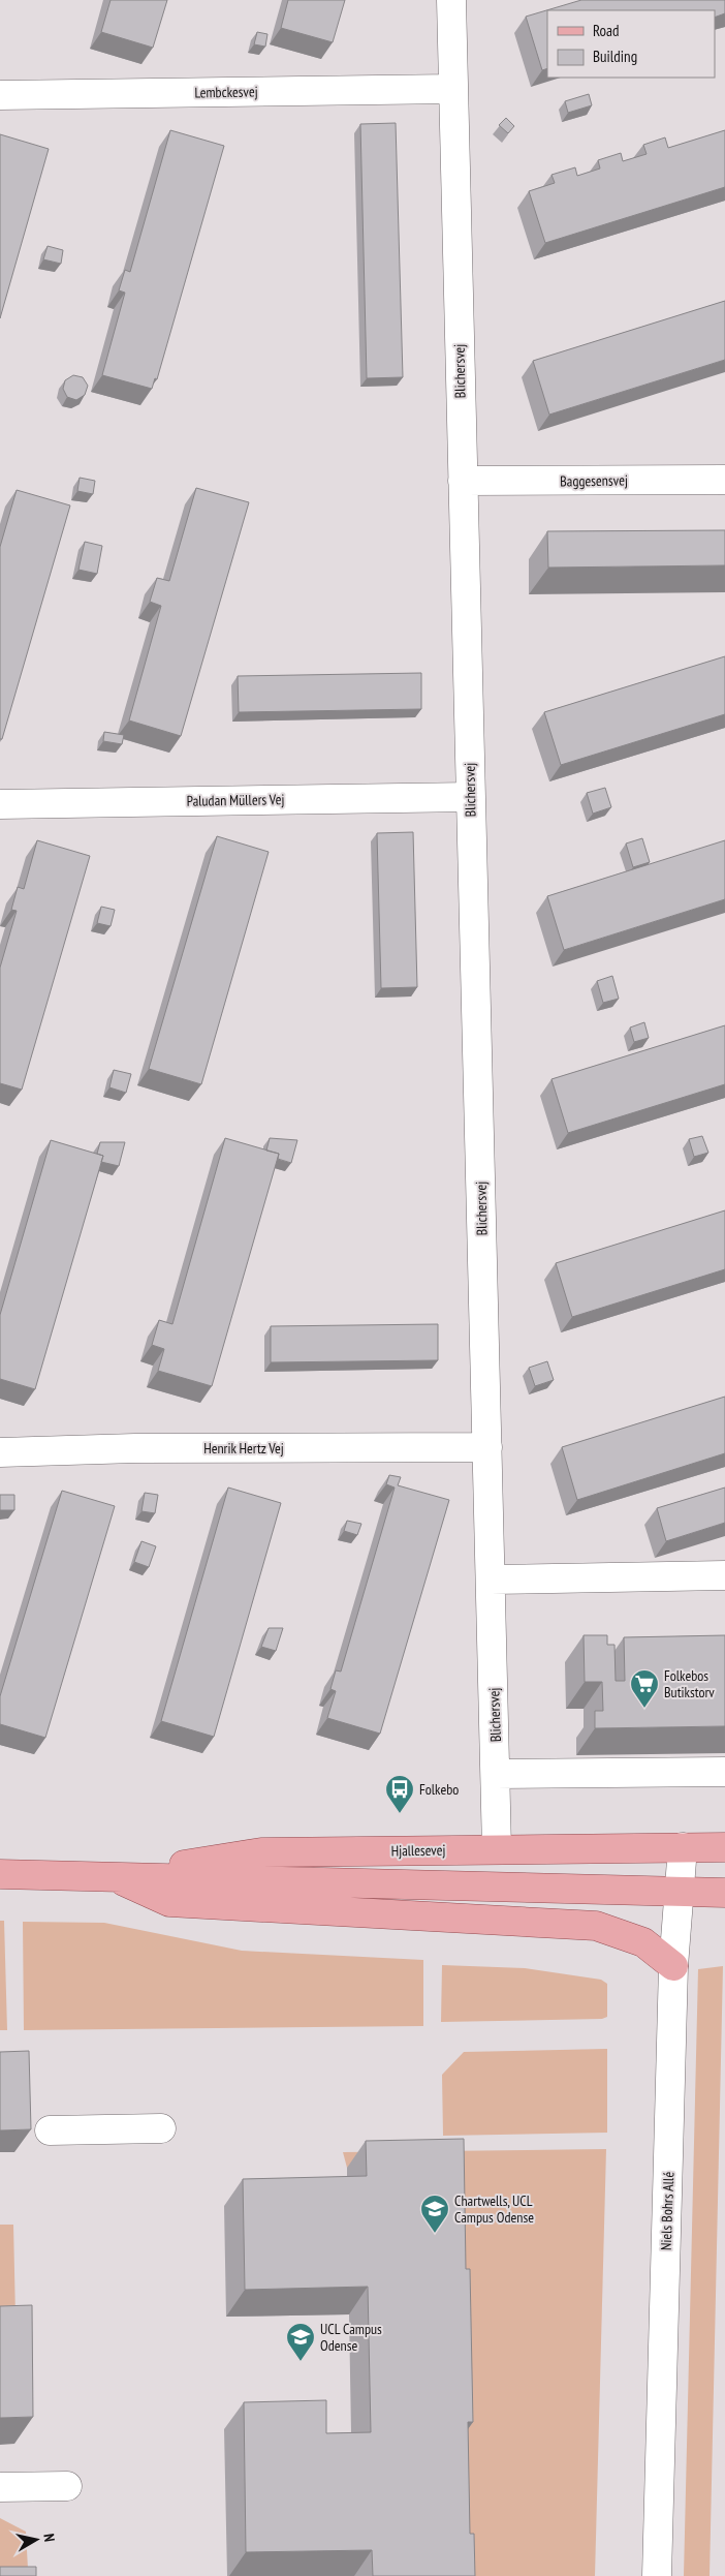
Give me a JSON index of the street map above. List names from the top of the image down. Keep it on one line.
{"streets":{"main road":["Hjallesevej"],"street":["Lembckesvej","Blichersvej","Baggesensvej","Paludan Müllers Vej","Henrik Hertz Vej","Niels Bohrs Allé"]},"crossings":[["Lembckesvej","Blichersvej"],["Blichersvej","Baggesensvej"],["Blichersvej","Paludan Müllers Vej"],["Blichersvej","Henrik Hertz Vej"],["Blichersvej","Hjallesevej"],["Hjallesevej","Niels Bohrs Allé"]],"places":{"supermarket":["Folkebos Butikstorv"],"bus stop":["Folkebo"],"school or university":["Chartwells, UCL Campus Odense","UCL Campus Odense"]},"legend":["Road","Building"],"north":"right"}
